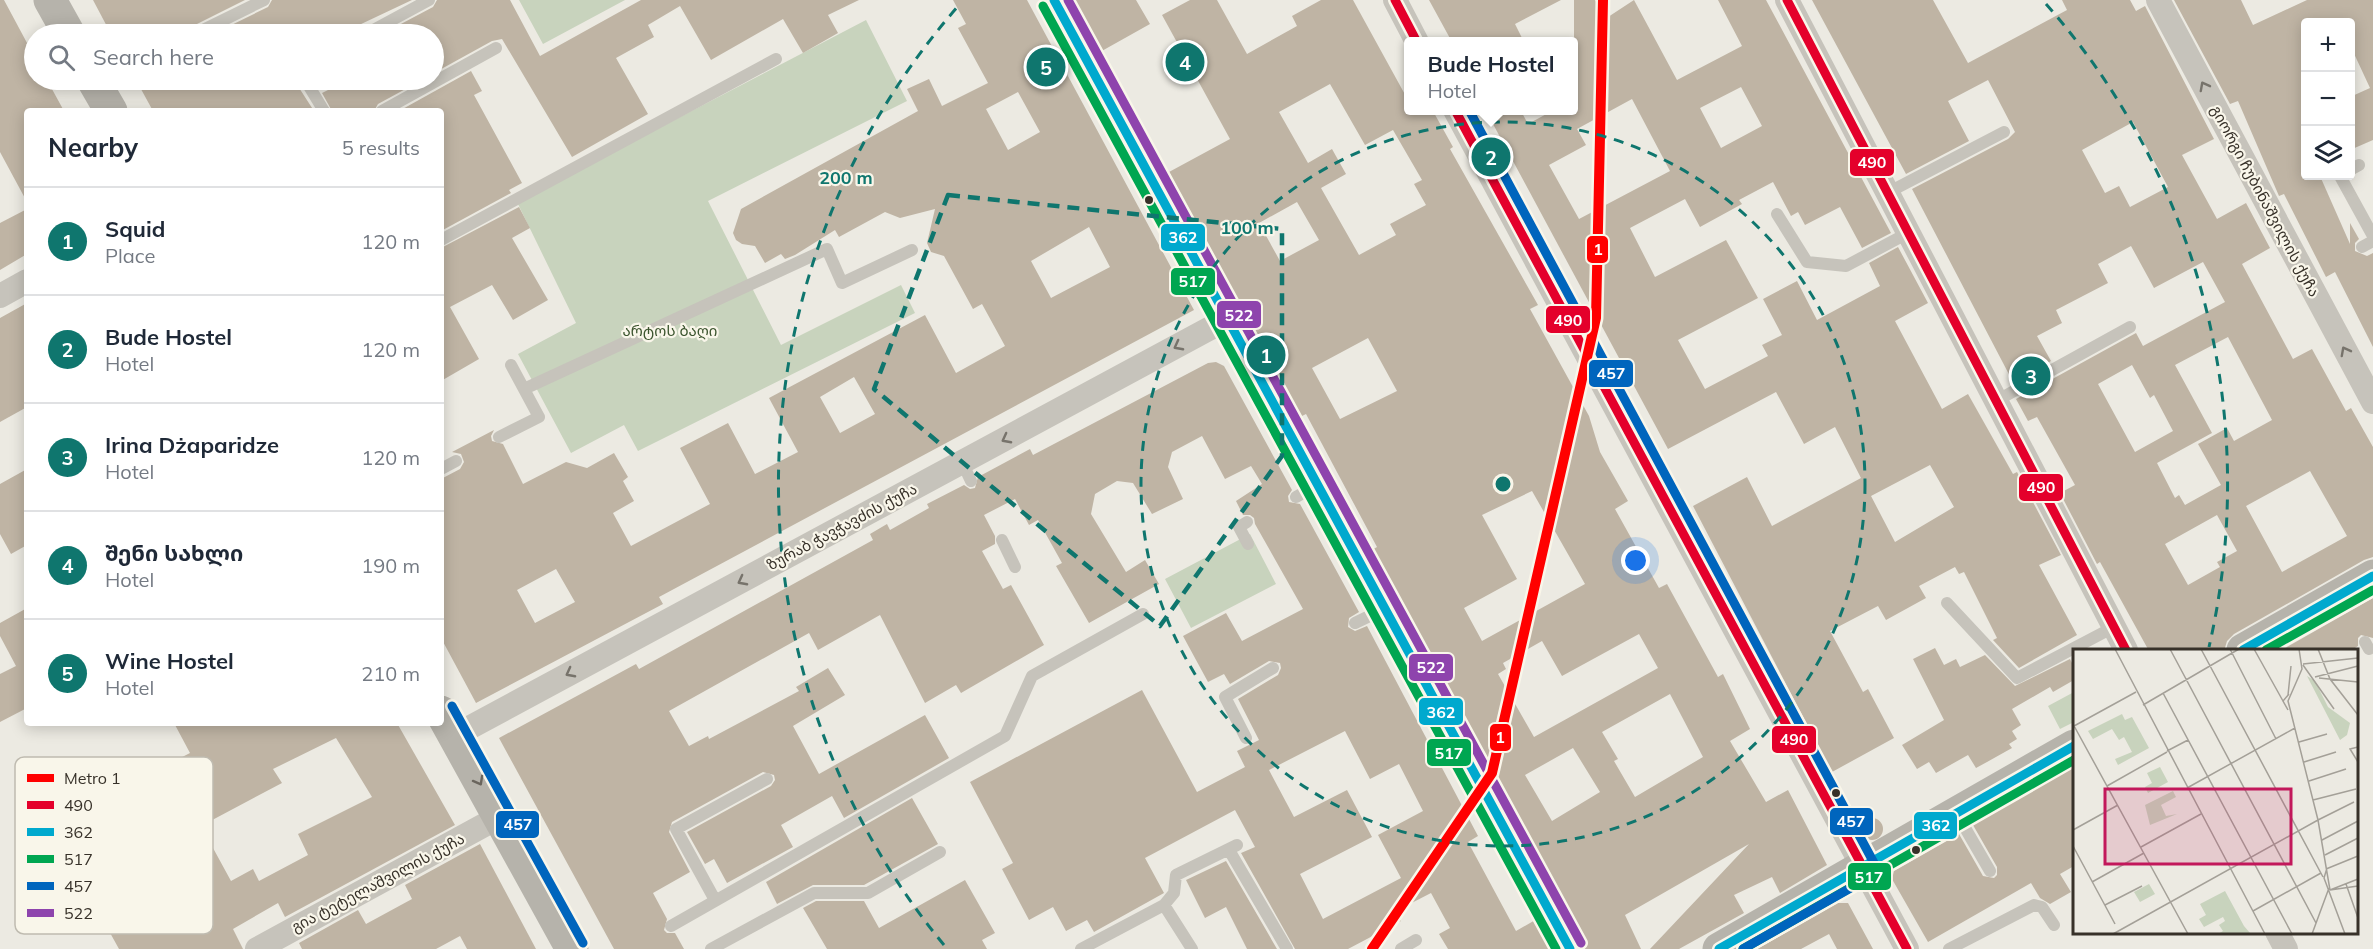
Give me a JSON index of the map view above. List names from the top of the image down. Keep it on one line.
{"streets":{"street":["გიორგი ჩუბინაშვილის ქუჩა","ზურაბ ჭავჭავძის ქუჩა","გია ტეტელაშვილის ქუჩა"]},"one_way":["გიორგი ჩუბინაშვილის ქუჩა","ზურაბ ჭავჭავძის ქუჩა"],"parks":["არტოს ბაღი"],"lines":["metro line 1","transit line 490","transit line 362","transit line 522","transit line 517","transit line 457"],"legend":["Metro 1","490","362","517","457","522"],"page":{"map_buttons":["+","−"],"search":"Search here","popup":["Bude Hostel","Hotel"],"pins":["4","5","2","1","3"],"heading":["Nearby","5 results"],"list":[{"mark":"1","name":"Squid","note":"Place","value":"120 m"},{"mark":"2","name":"Bude Hostel","note":"Hotel","value":"120 m"},{"mark":"3","name":"Irina Dżaparidze","note":"Hotel","value":"120 m"},{"mark":"4","name":"შენი სახლი","note":"Hotel","value":"190 m"},{"mark":"5","name":"Wine Hostel","note":"Hotel","value":"210 m"}]},"rings":["200 m","100 m"]}
